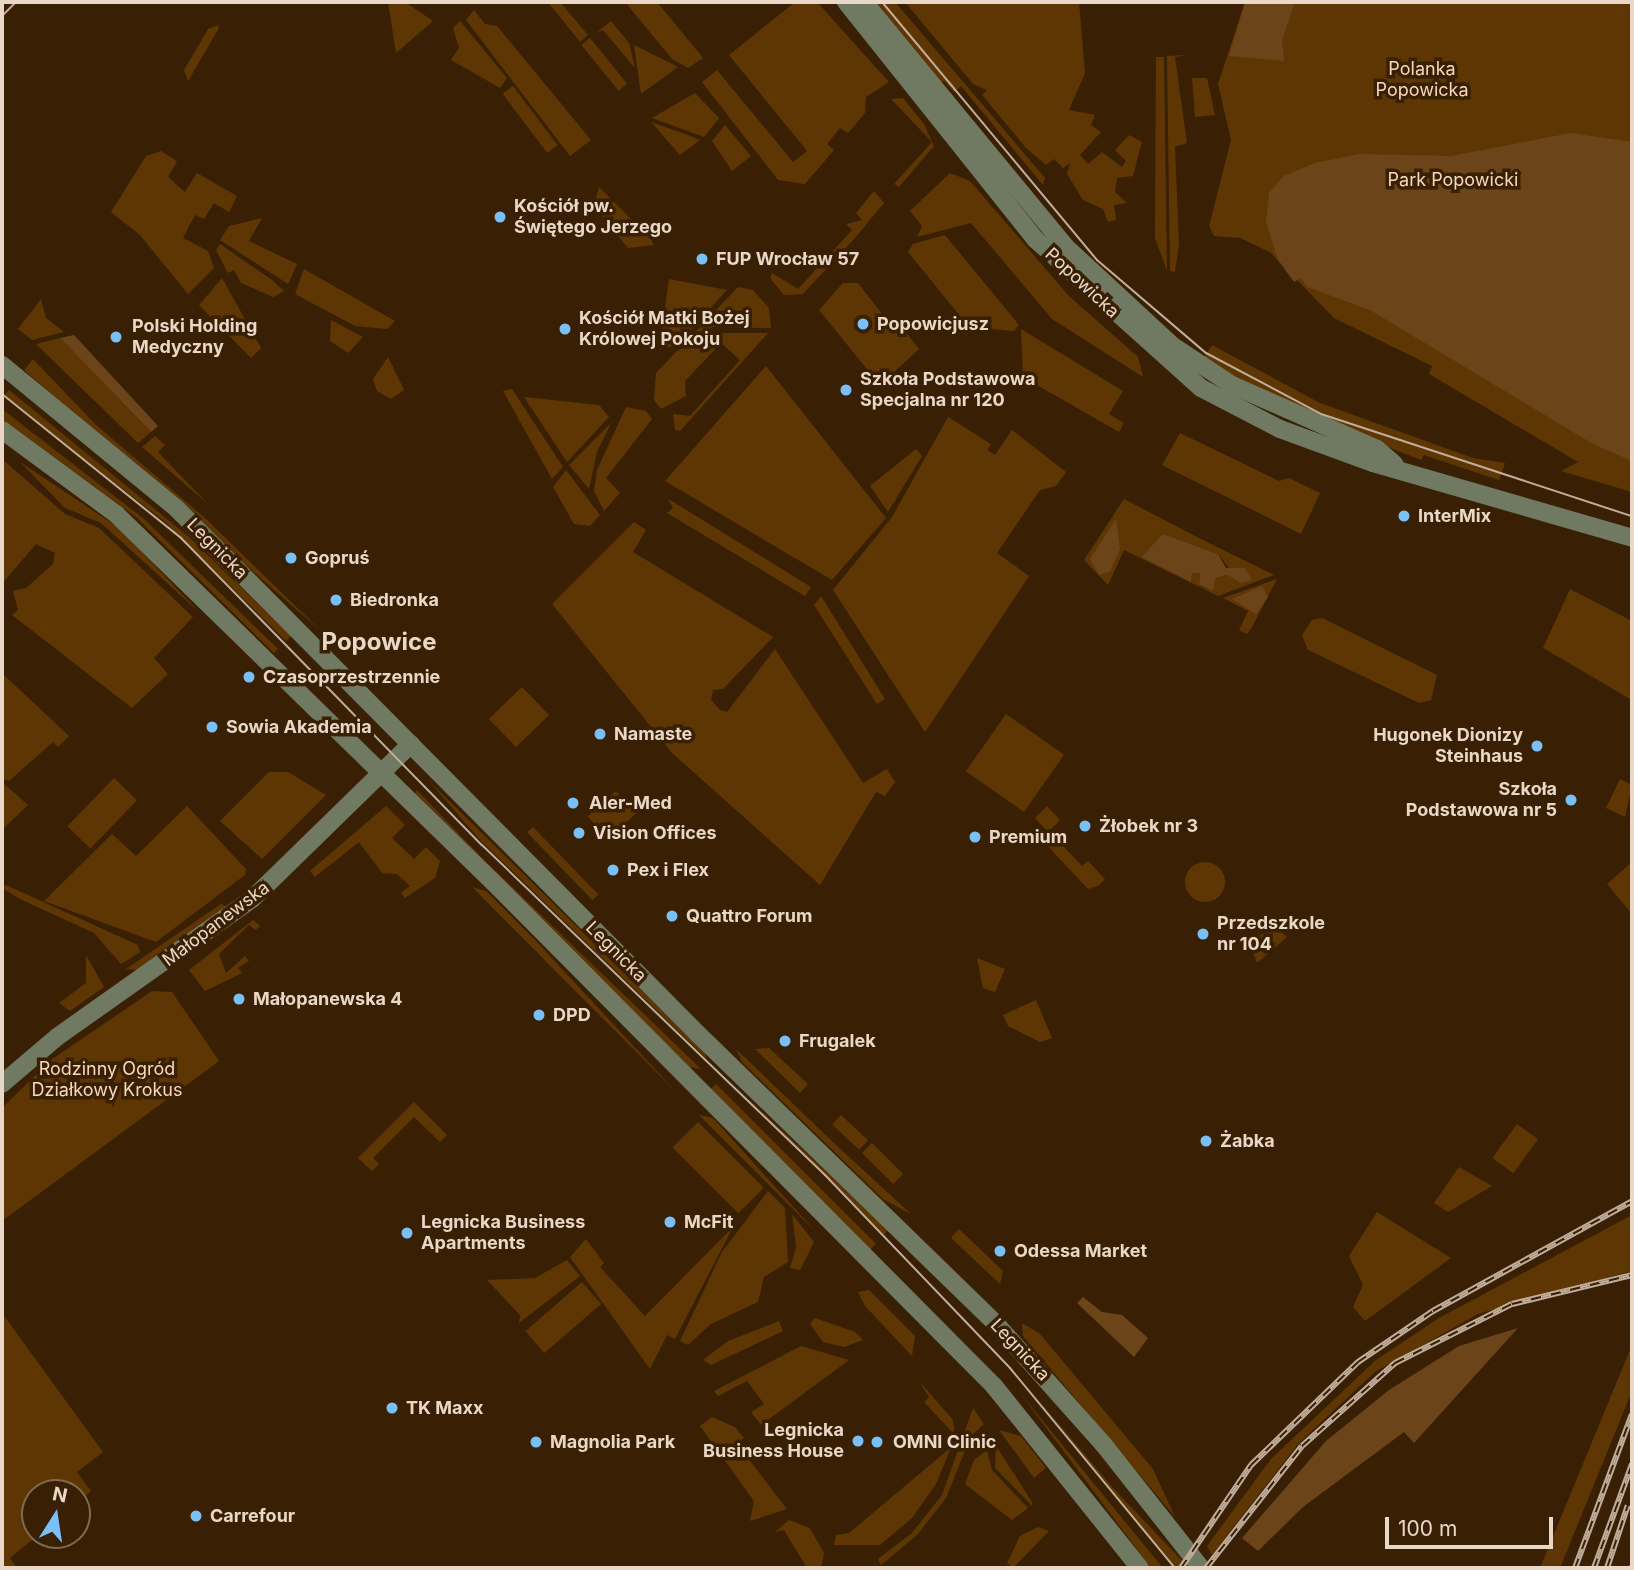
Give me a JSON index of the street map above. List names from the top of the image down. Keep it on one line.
{"streets":{"main road":["Popowicka","Legnicka","Małopanewska"]},"crossings":[["Legnicka","Małopanewska"]],"districts":["Popowice"],"parks":["Polanka Popowicka","Park Popowicki","Rodzinny Ogród Działkowy Krokus"],"places":["Kościół pw. Świętego Jerzego","FUP Wrocław 57","Popowicjusz","Kościół Matki Bożej Królowej Pokoju","Polski Holding Medyczny","Szkoła Podstawowa Specjalna nr 120","InterMix","Gopruś","Biedronka","Czasoprzestrzennie","Sowia Akademia","Namaste","Hugonek Dionizy Steinhaus","Szkoła Podstawowa nr 5","Aler-Med","Żłobek nr 3","Vision Offices","Premium","Pex i Flex","Quattro Forum","Przedszkole nr 104","Małopanewska 4","DPD","Frugalek","Żabka","McFit","Legnicka Business Apartments","Odessa Market","TK Maxx","Legnicka Business House","Magnolia Park","OMNI Clinic","Carrefour"],"scale_bar":"100 m","north":"top"}
